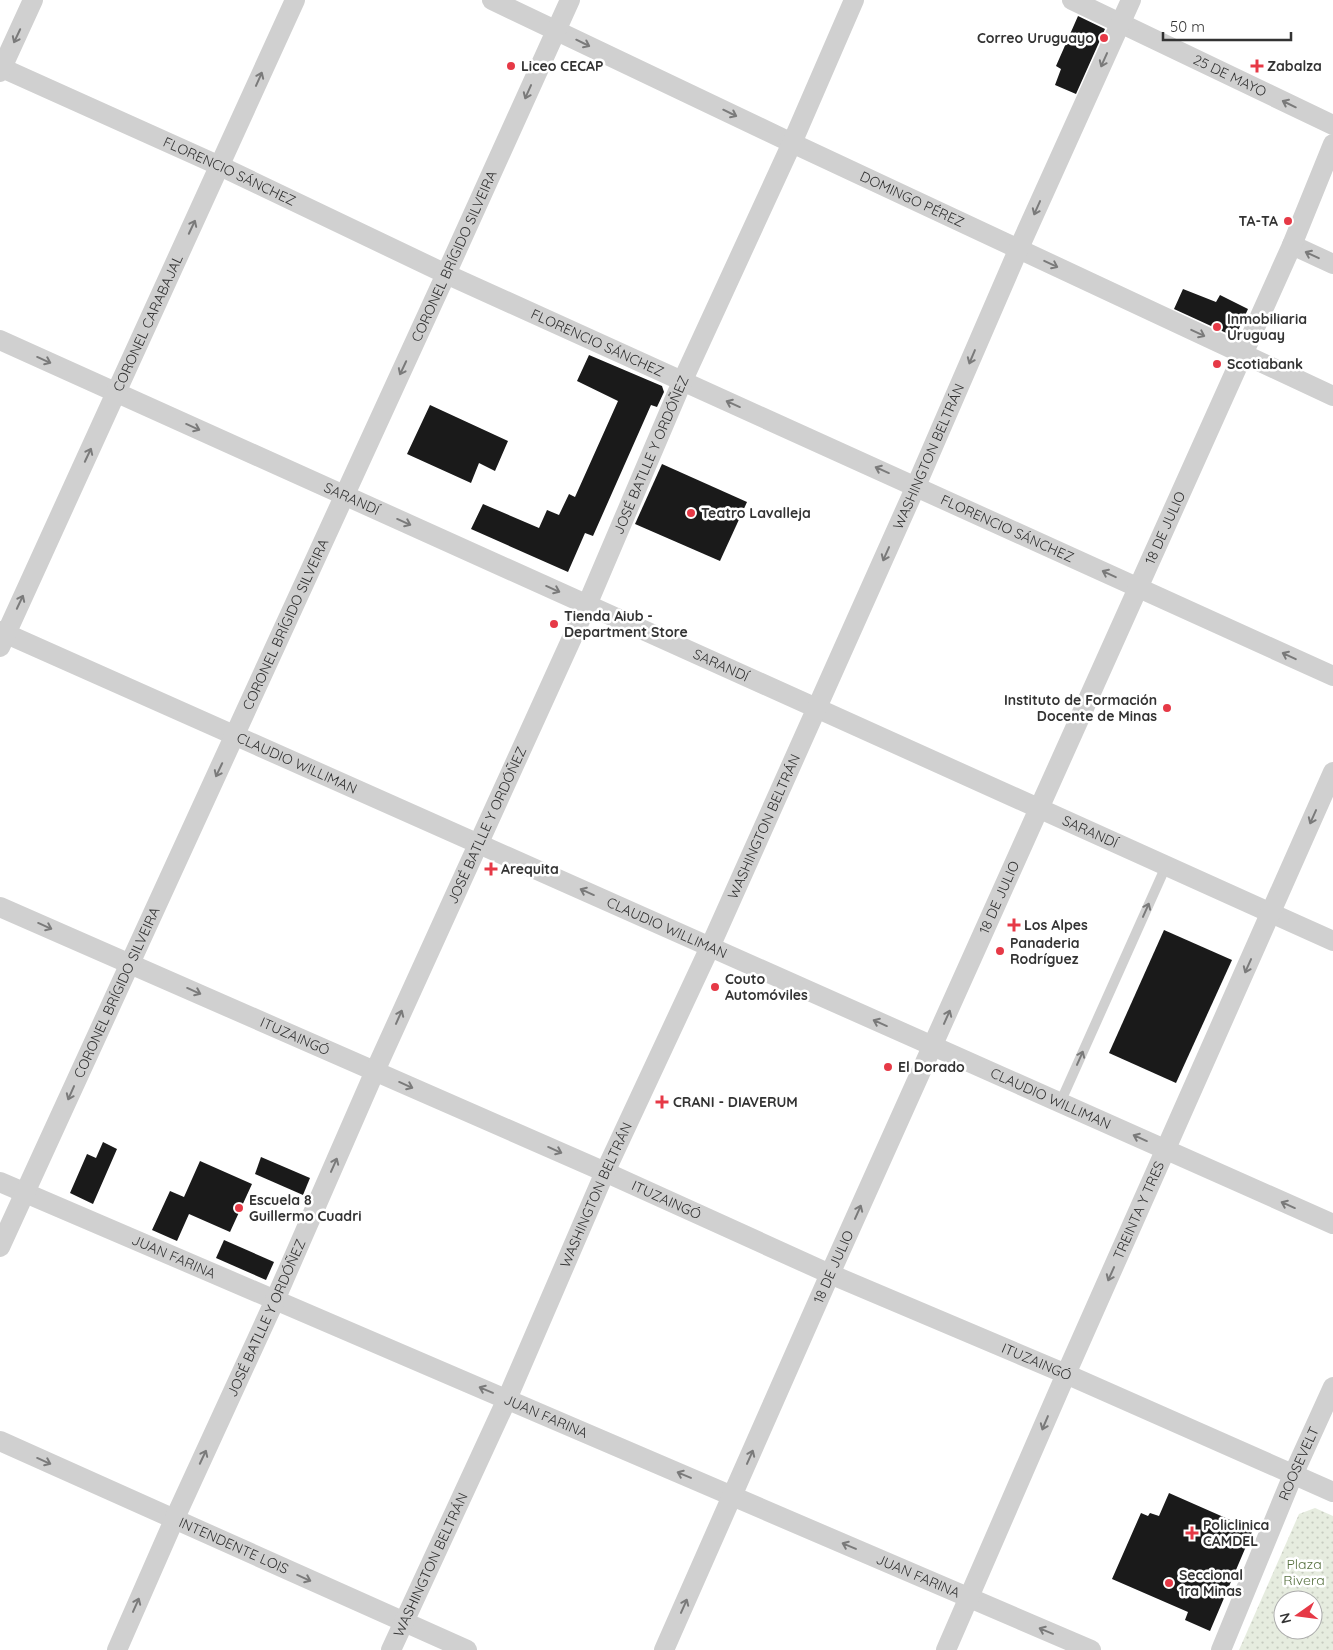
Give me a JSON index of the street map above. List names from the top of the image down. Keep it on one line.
{"streets":{"street":["25 DE MAYO","FLORENCIO SÁNCHEZ","DOMINGO PÉREZ","CORONEL BRÍGIDO SILVEIRA","CORONEL CARABAJAL","JOSÉ BATLLE Y ORDÓÑEZ","WASHINGTON BELTRÁN","SARANDÍ","18 DE JULIO","CLAUDIO WILLIMAN","ITUZAINGÓ","TREINTA Y TRES","JUAN FARINA","ROOSEVELT","INTENDENTE LOIS"]},"crossings":[["25 DE MAYO","WASHINGTON BELTRÁN"],["FLORENCIO SÁNCHEZ","CORONEL BRÍGIDO SILVEIRA"],["FLORENCIO SÁNCHEZ","CORONEL CARABAJAL"],["FLORENCIO SÁNCHEZ","JOSÉ BATLLE Y ORDÓÑEZ"],["FLORENCIO SÁNCHEZ","WASHINGTON BELTRÁN"],["FLORENCIO SÁNCHEZ","18 DE JULIO"],["DOMINGO PÉREZ","CORONEL BRÍGIDO SILVEIRA"],["DOMINGO PÉREZ","JOSÉ BATLLE Y ORDÓÑEZ"],["DOMINGO PÉREZ","WASHINGTON BELTRÁN"],["DOMINGO PÉREZ","18 DE JULIO"],["CORONEL BRÍGIDO SILVEIRA","SARANDÍ"],["CORONEL BRÍGIDO SILVEIRA","CLAUDIO WILLIMAN"],["CORONEL BRÍGIDO SILVEIRA","ITUZAINGÓ"],["CORONEL BRÍGIDO SILVEIRA","JUAN FARINA"],["CORONEL CARABAJAL","SARANDÍ"],["CORONEL CARABAJAL","CLAUDIO WILLIMAN"],["JOSÉ BATLLE Y ORDÓÑEZ","SARANDÍ"],["JOSÉ BATLLE Y ORDÓÑEZ","CLAUDIO WILLIMAN"],["JOSÉ BATLLE Y ORDÓÑEZ","ITUZAINGÓ"],["JOSÉ BATLLE Y ORDÓÑEZ","JUAN FARINA"],["JOSÉ BATLLE Y ORDÓÑEZ","INTENDENTE LOIS"],["WASHINGTON BELTRÁN","SARANDÍ"],["WASHINGTON BELTRÁN","CLAUDIO WILLIMAN"],["WASHINGTON BELTRÁN","ITUZAINGÓ"],["WASHINGTON BELTRÁN","JUAN FARINA"],["WASHINGTON BELTRÁN","INTENDENTE LOIS"],["SARANDÍ","18 DE JULIO"],["SARANDÍ","TREINTA Y TRES"],["18 DE JULIO","CLAUDIO WILLIMAN"],["18 DE JULIO","ITUZAINGÓ"],["18 DE JULIO","JUAN FARINA"],["CLAUDIO WILLIMAN","TREINTA Y TRES"],["ITUZAINGÓ","TREINTA Y TRES"],["ITUZAINGÓ","ROOSEVELT"],["TREINTA Y TRES","JUAN FARINA"]],"one_way":["25 DE MAYO","FLORENCIO SÁNCHEZ","DOMINGO PÉREZ","CORONEL BRÍGIDO SILVEIRA","CORONEL CARABAJAL","JOSÉ BATLLE Y ORDÓÑEZ","WASHINGTON BELTRÁN","SARANDÍ","18 DE JULIO","CLAUDIO WILLIMAN","ITUZAINGÓ","TREINTA Y TRES","JUAN FARINA","INTENDENTE LOIS"],"parks":["Plaza Rivera"],"places":{"other":["Correo Uruguayo","Liceo CECAP","TA-TA","Inmobiliaria Uruguay","Scotiabank","Teatro Lavalleja","Tienda Aiub - Department Store","Instituto de Formación Docente de Minas","Panaderia Rodríguez","Couto Automóviles","El Dorado","Escuela 8 Guillermo Cuadri","Seccional 1ra Minas"],"health":["Zabalza","Arequita","Los Alpes","CRANI - DIAVERUM","Policlinica CAMDEL"]},"scale_bar":"50 m","north":"left"}
